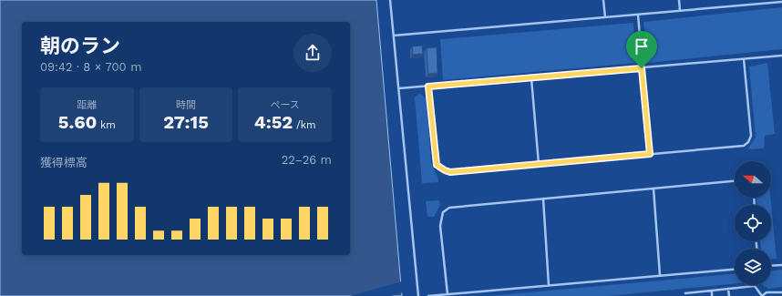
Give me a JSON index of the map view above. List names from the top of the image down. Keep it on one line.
{"north":"left","page":{"heading":["朝のラン","09:42 · 8 × 700 m"],"stats":[["距離","5.60 km"],["時間","27:15"],["ペース","4:52 /km"]],"chart":["獲得標高","22–26 m"]}}
